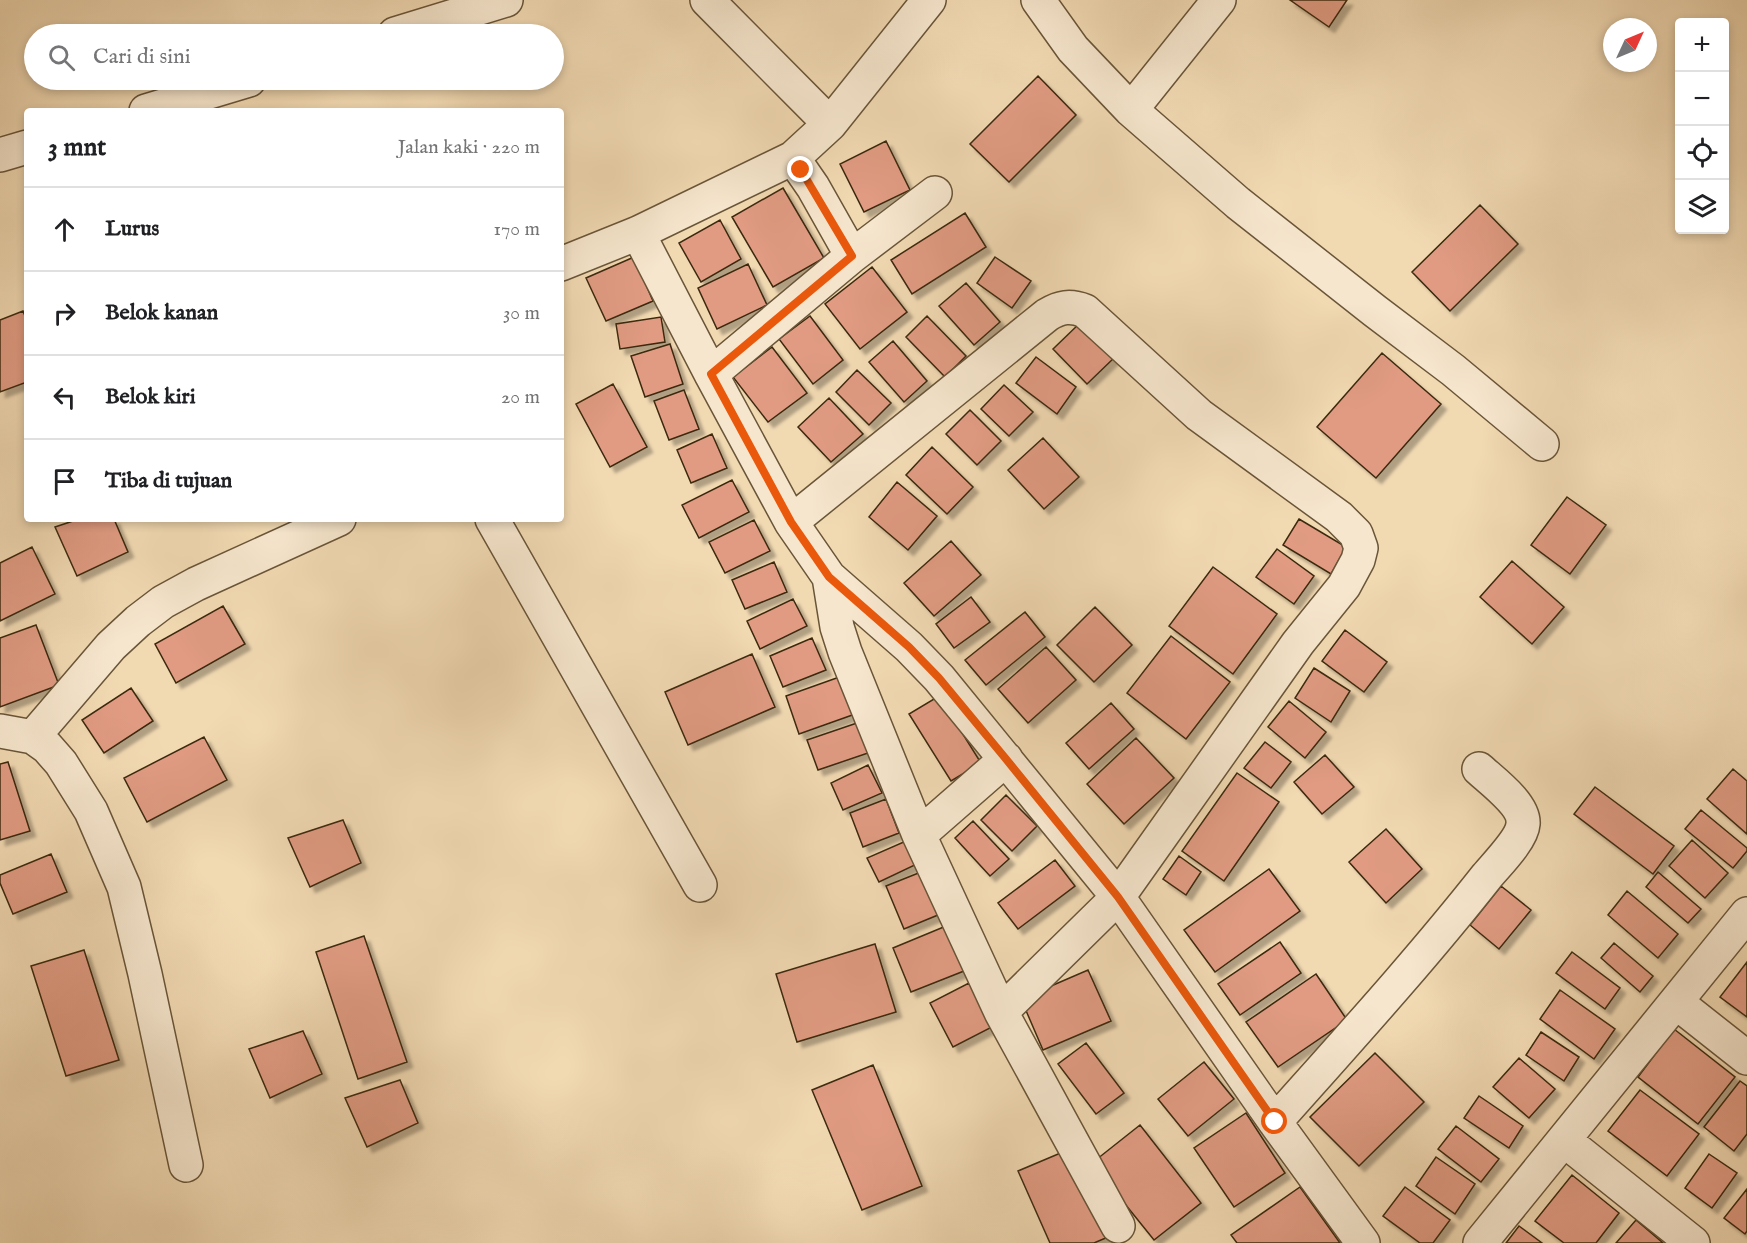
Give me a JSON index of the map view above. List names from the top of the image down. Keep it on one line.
{"north":"top right","page":{"map_buttons":["+","−"],"search":"Cari di sini","heading":["3 mnt","Jalan kaki · 220 m"],"list":[["Lurus","170 m"],["Belok kanan","30 m"],["Belok kiri","20 m"],"Tiba di tujuan"]}}
